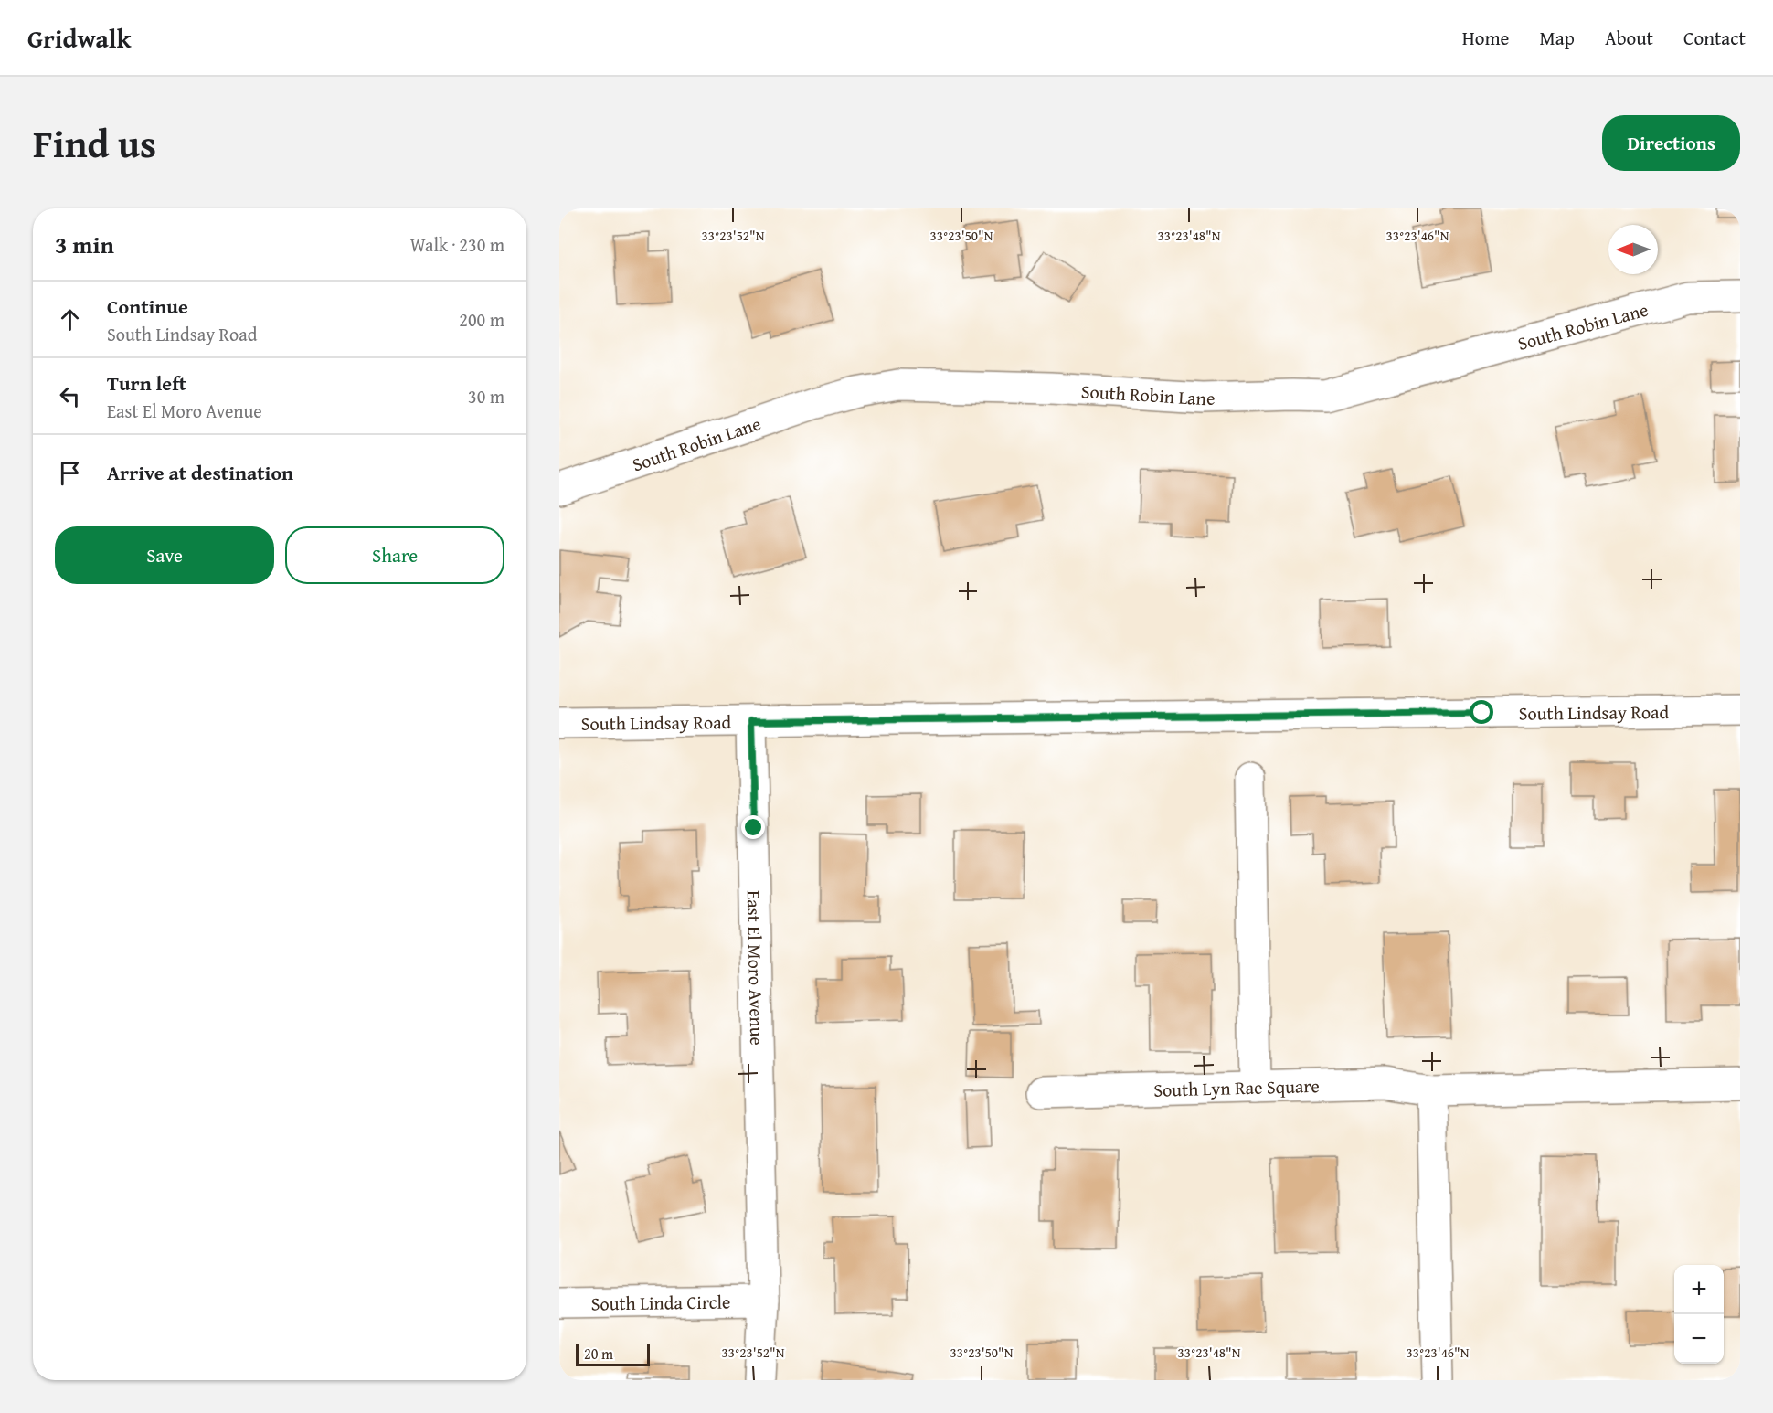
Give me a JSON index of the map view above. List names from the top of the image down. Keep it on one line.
{"streets":{"street":["South Robin Lane","South Lindsay Road","East El Moro Avenue","South Lyn Rae Square","South Linda Circle"]},"crossings":[["South Lindsay Road","East El Moro Avenue"],["East El Moro Avenue","South Linda Circle"]],"scale_bar":"20 m","north":"left","page":{"header":"Gridwalk","nav":["Home","Map","About","Contact"],"title":"Find us","buttons":["Directions",["Save","Share"]],"heading":["3 min","Walk · 230 m"],"list":[["Continue","South Lindsay Road","200 m"],["Turn left","East El Moro Avenue","30 m"],"Arrive at destination"],"map_buttons":["+","−"],"scale":"20 m"},"coordinates":["33°23'52\"N","33°23'50\"N","33°23'48\"N","33°23'46\"N"]}
